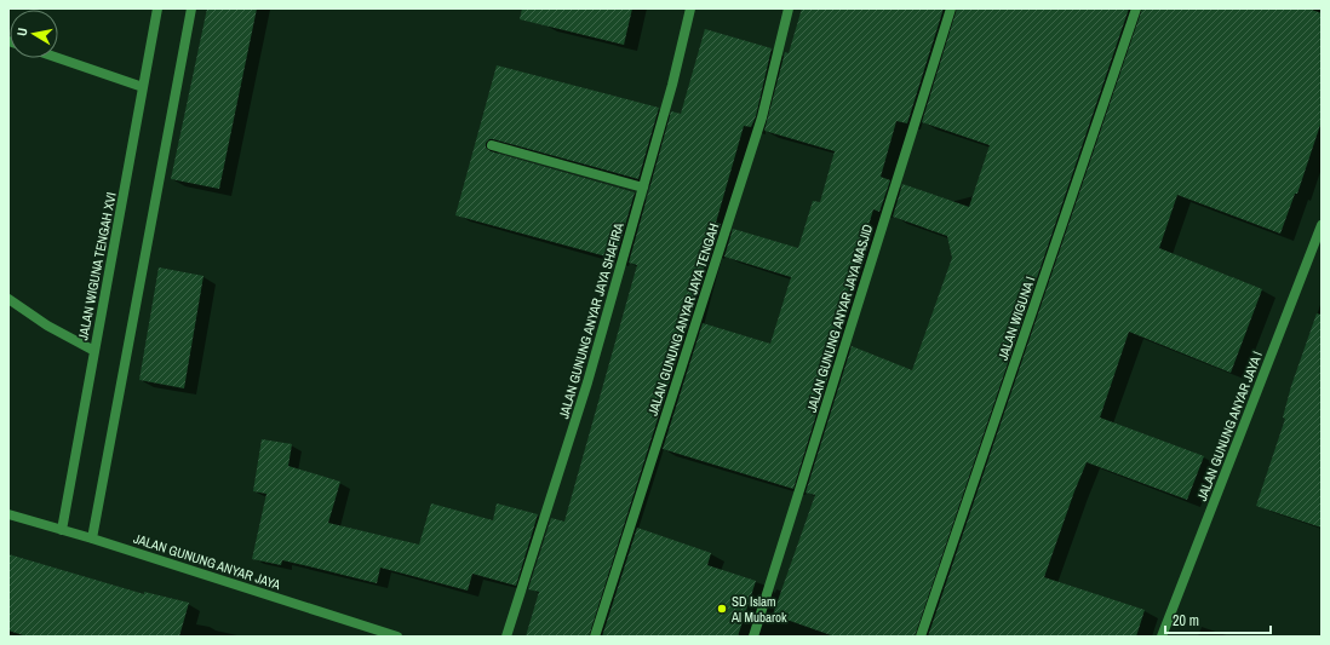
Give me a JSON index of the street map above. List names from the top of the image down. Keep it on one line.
{"streets":{"street":["JALAN WIGUNA TENGAH XVI","JALAN GUNUNG ANYAR JAYA MASJID","JALAN WIGUNA I","JALAN GUNUNG ANYAR JAYA TENGAH","JALAN GUNUNG ANYAR JAYA SHAFIRA","JALAN GUNUNG ANYAR JAYA I","JALAN GUNUNG ANYAR JAYA"]},"crossings":[["JALAN WIGUNA TENGAH XVI","JALAN GUNUNG ANYAR JAYA"]],"places":["SD Islam Al Mubarok"],"scale_bar":"20 m","north":"left"}
